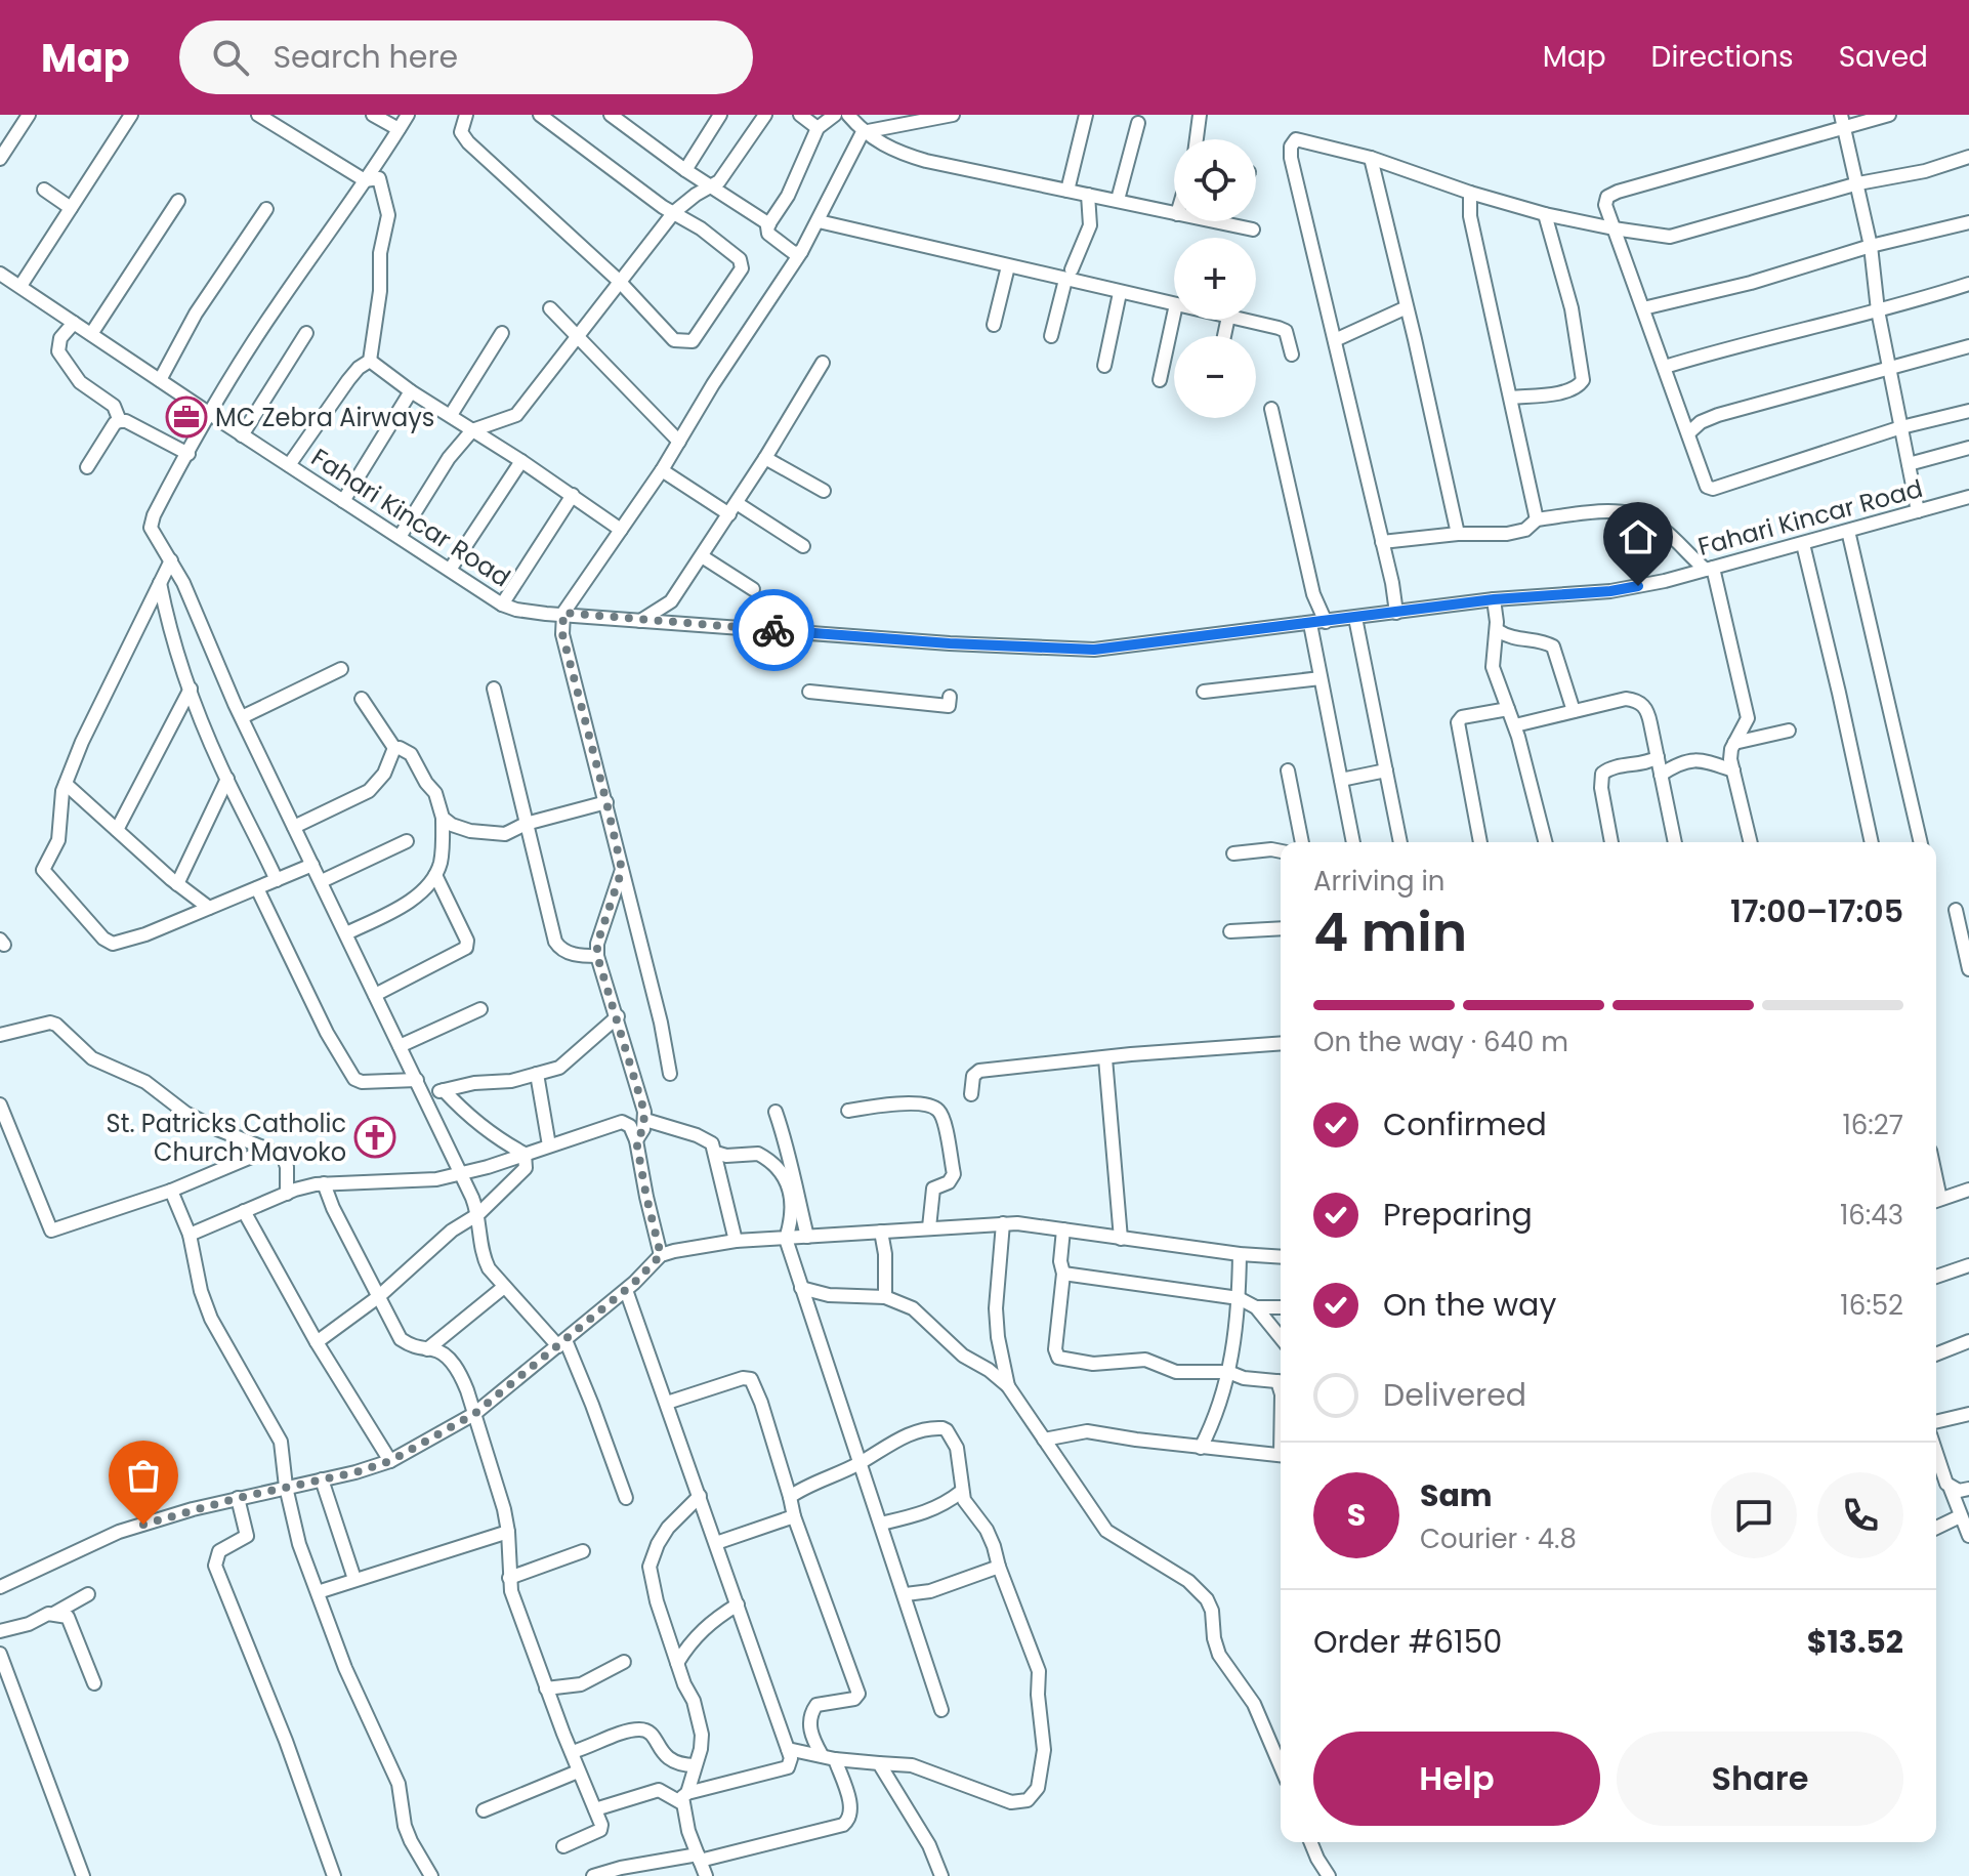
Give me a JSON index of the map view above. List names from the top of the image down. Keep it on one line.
{"streets":{"street":["Fahari Kincar Road"]},"places":{"office":["MC Zebra Airways"],"church":["St. Patricks Catholic Church Mavoko"]},"page":{"header":"Map","search":"Search here","nav":["Map","Directions","Saved"],"map_buttons":["+","−"],"heading":["4 min","Arriving in","17:00–17:05"],"panel":["Sam","Courier · 4.8","Order #6150","$13.52"],"bar":"On the way · 640 m","list":[["Confirmed","16:27"],["Preparing","16:43"],["On the way","16:52"],"Delivered"],"round":"S","buttons":["Help","Share"]}}
